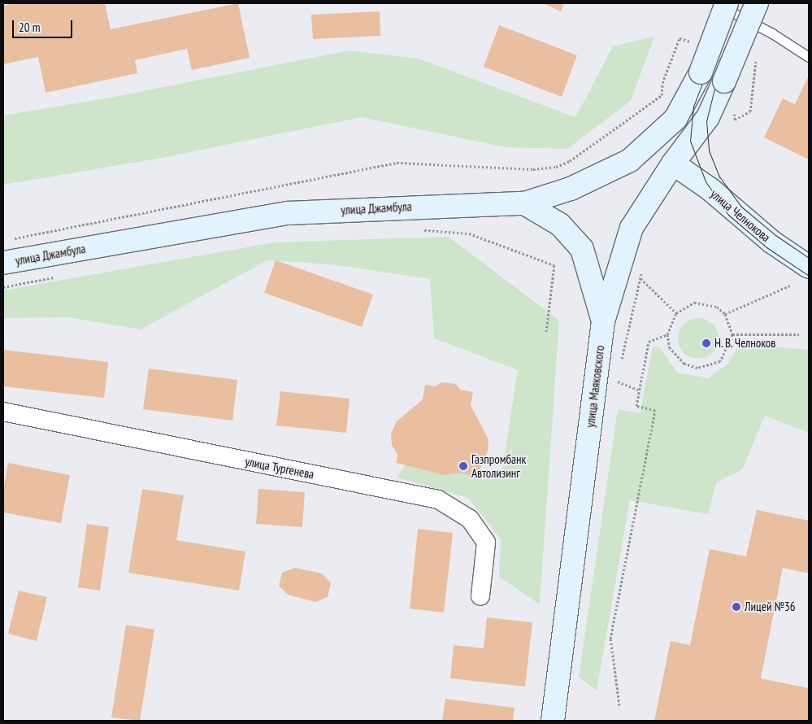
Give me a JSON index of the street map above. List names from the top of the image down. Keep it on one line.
{"streets":{"main road":["улица Джамбула","улица Челнокова","улица Маяковского"],"street":["улица Тургенева"]},"crossings":[["улица Челнокова","улица Маяковского"]],"places":["Н. В. Челноков","Газпромбанк Автолизинг","Лицей №36"],"scale_bar":"20 m"}
